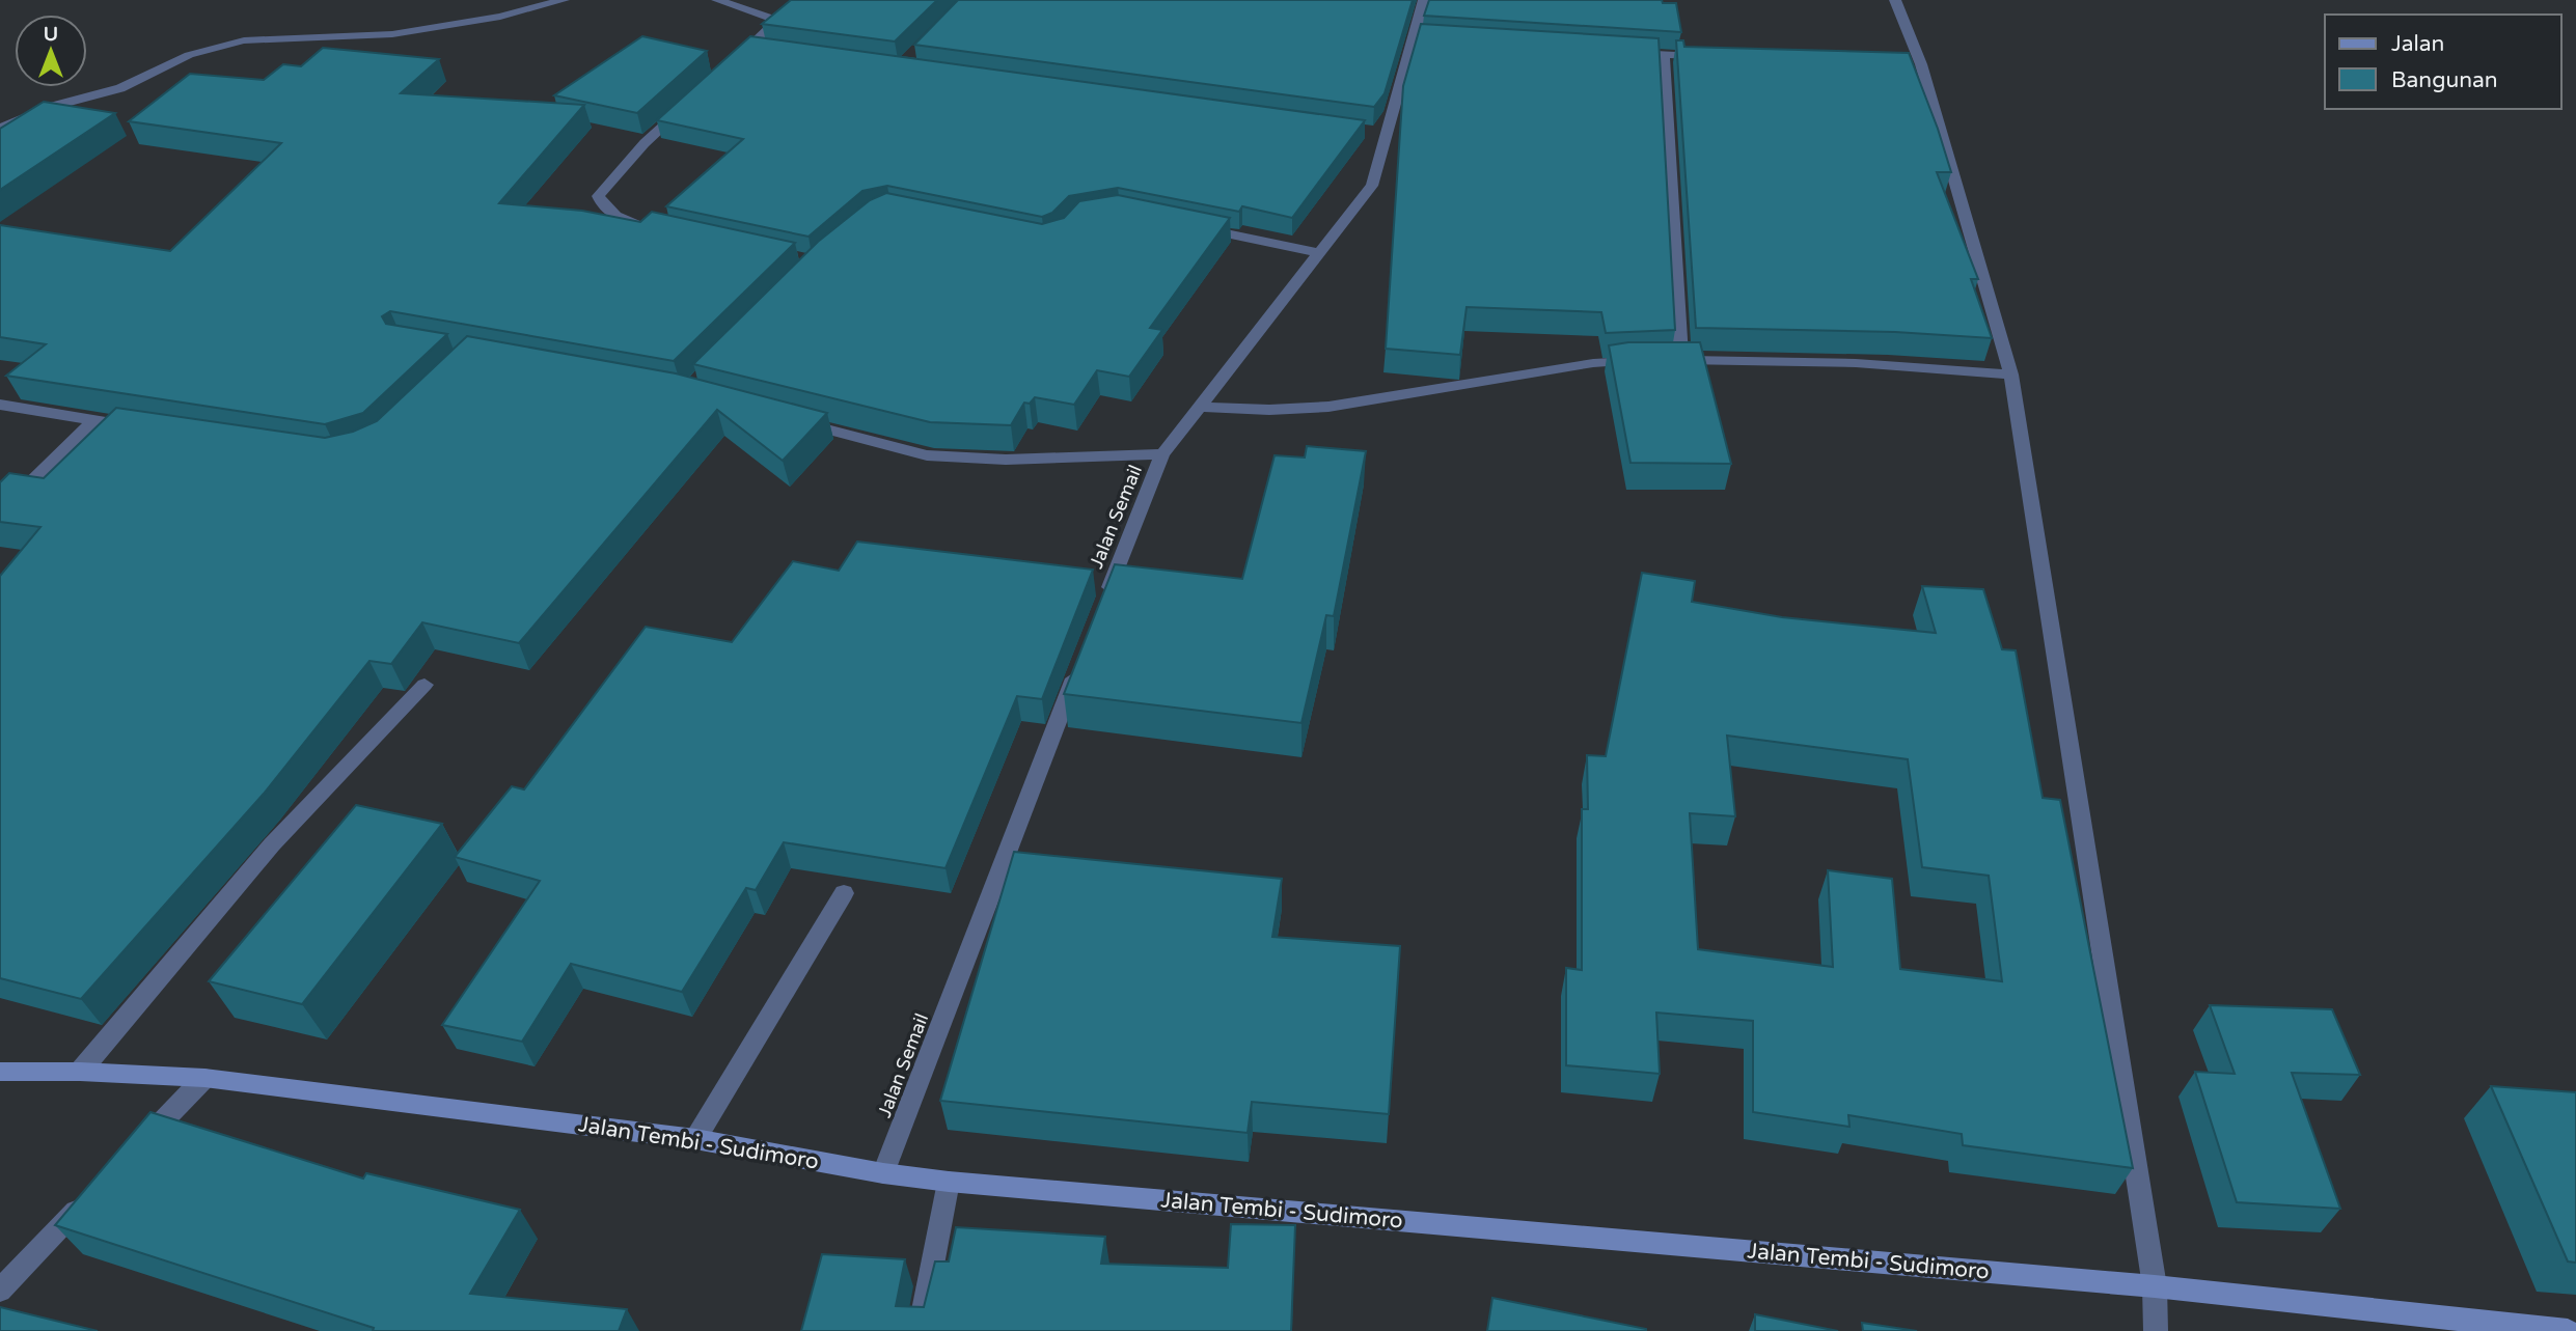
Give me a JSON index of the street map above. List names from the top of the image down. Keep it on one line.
{"streets":{"main road":["Jalan Tembi - Sudimoro"],"street":["Jalan Semail"]},"crossings":[["Jalan Semail","Jalan Tembi - Sudimoro"]],"legend":["Jalan","Bangunan"],"north":"top"}
